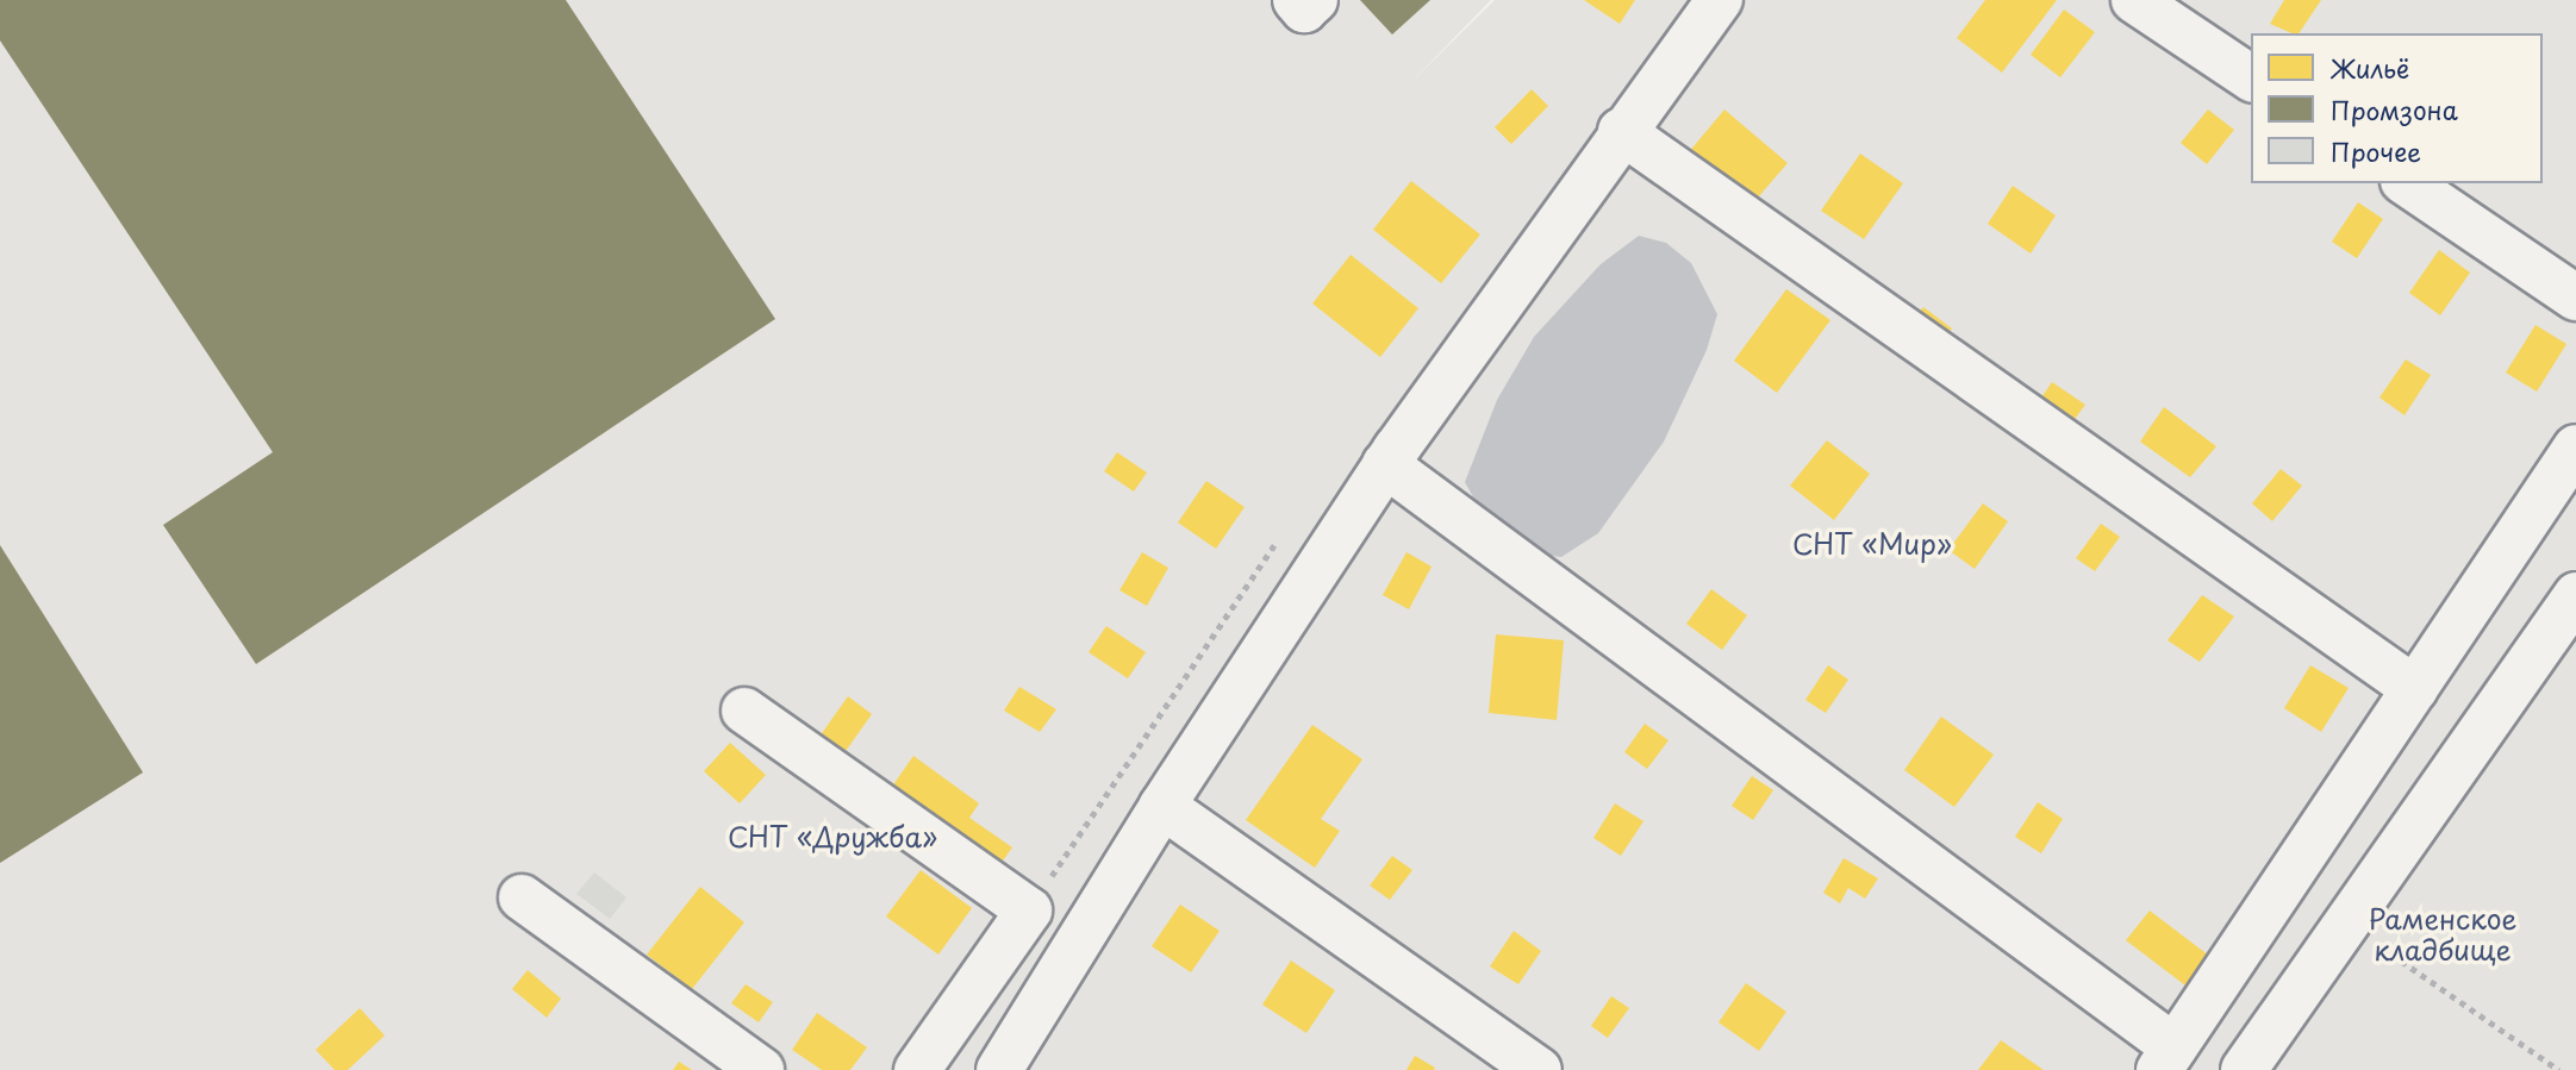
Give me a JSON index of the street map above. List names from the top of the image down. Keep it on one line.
{"parks":["СНТ «Мир»","СНТ «Дружба»","Раменское кладбище"],"legend":["Жильё","Промзона","Прочее"]}
